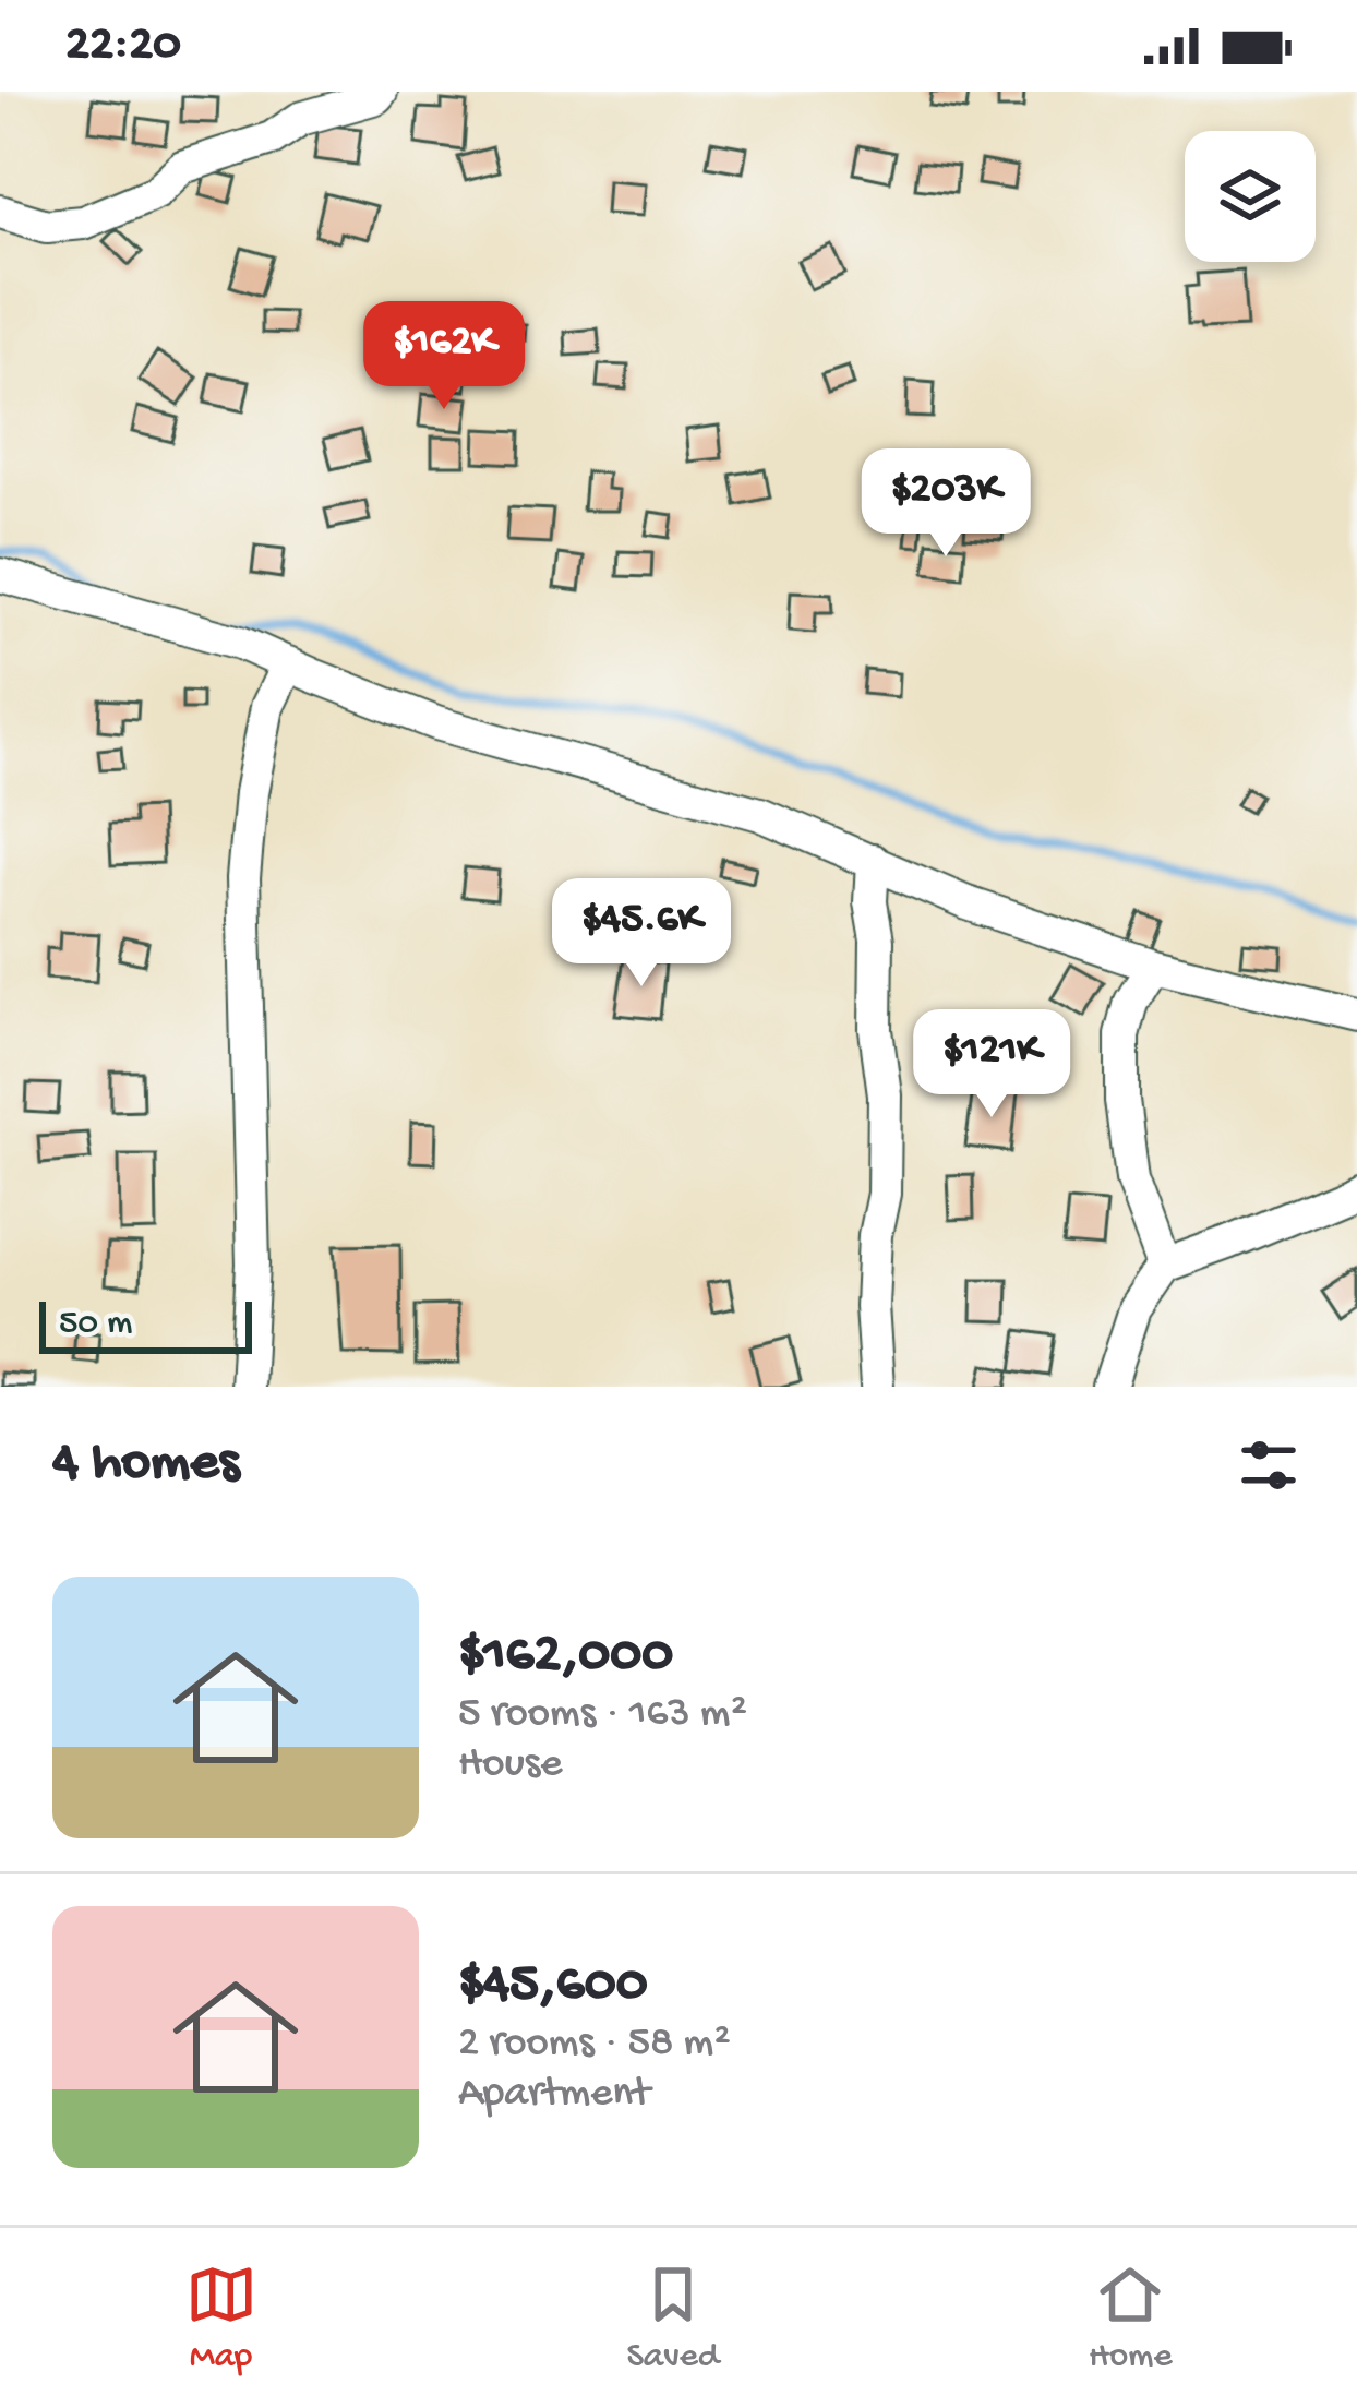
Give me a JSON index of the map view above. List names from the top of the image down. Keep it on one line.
{"scale_bar":"50 m","page":{"status":"22:20","price":["$162K","$203K","$45.6K","$121K"],"scale":"50 m","heading":"4 homes","list":[{"name":"$162,000","note":"5 rooms · 163 m² · House"},{"name":"$45,600","note":"2 rooms · 58 m² · Apartment"}],"tabs":["Map","Saved","Home"]}}
